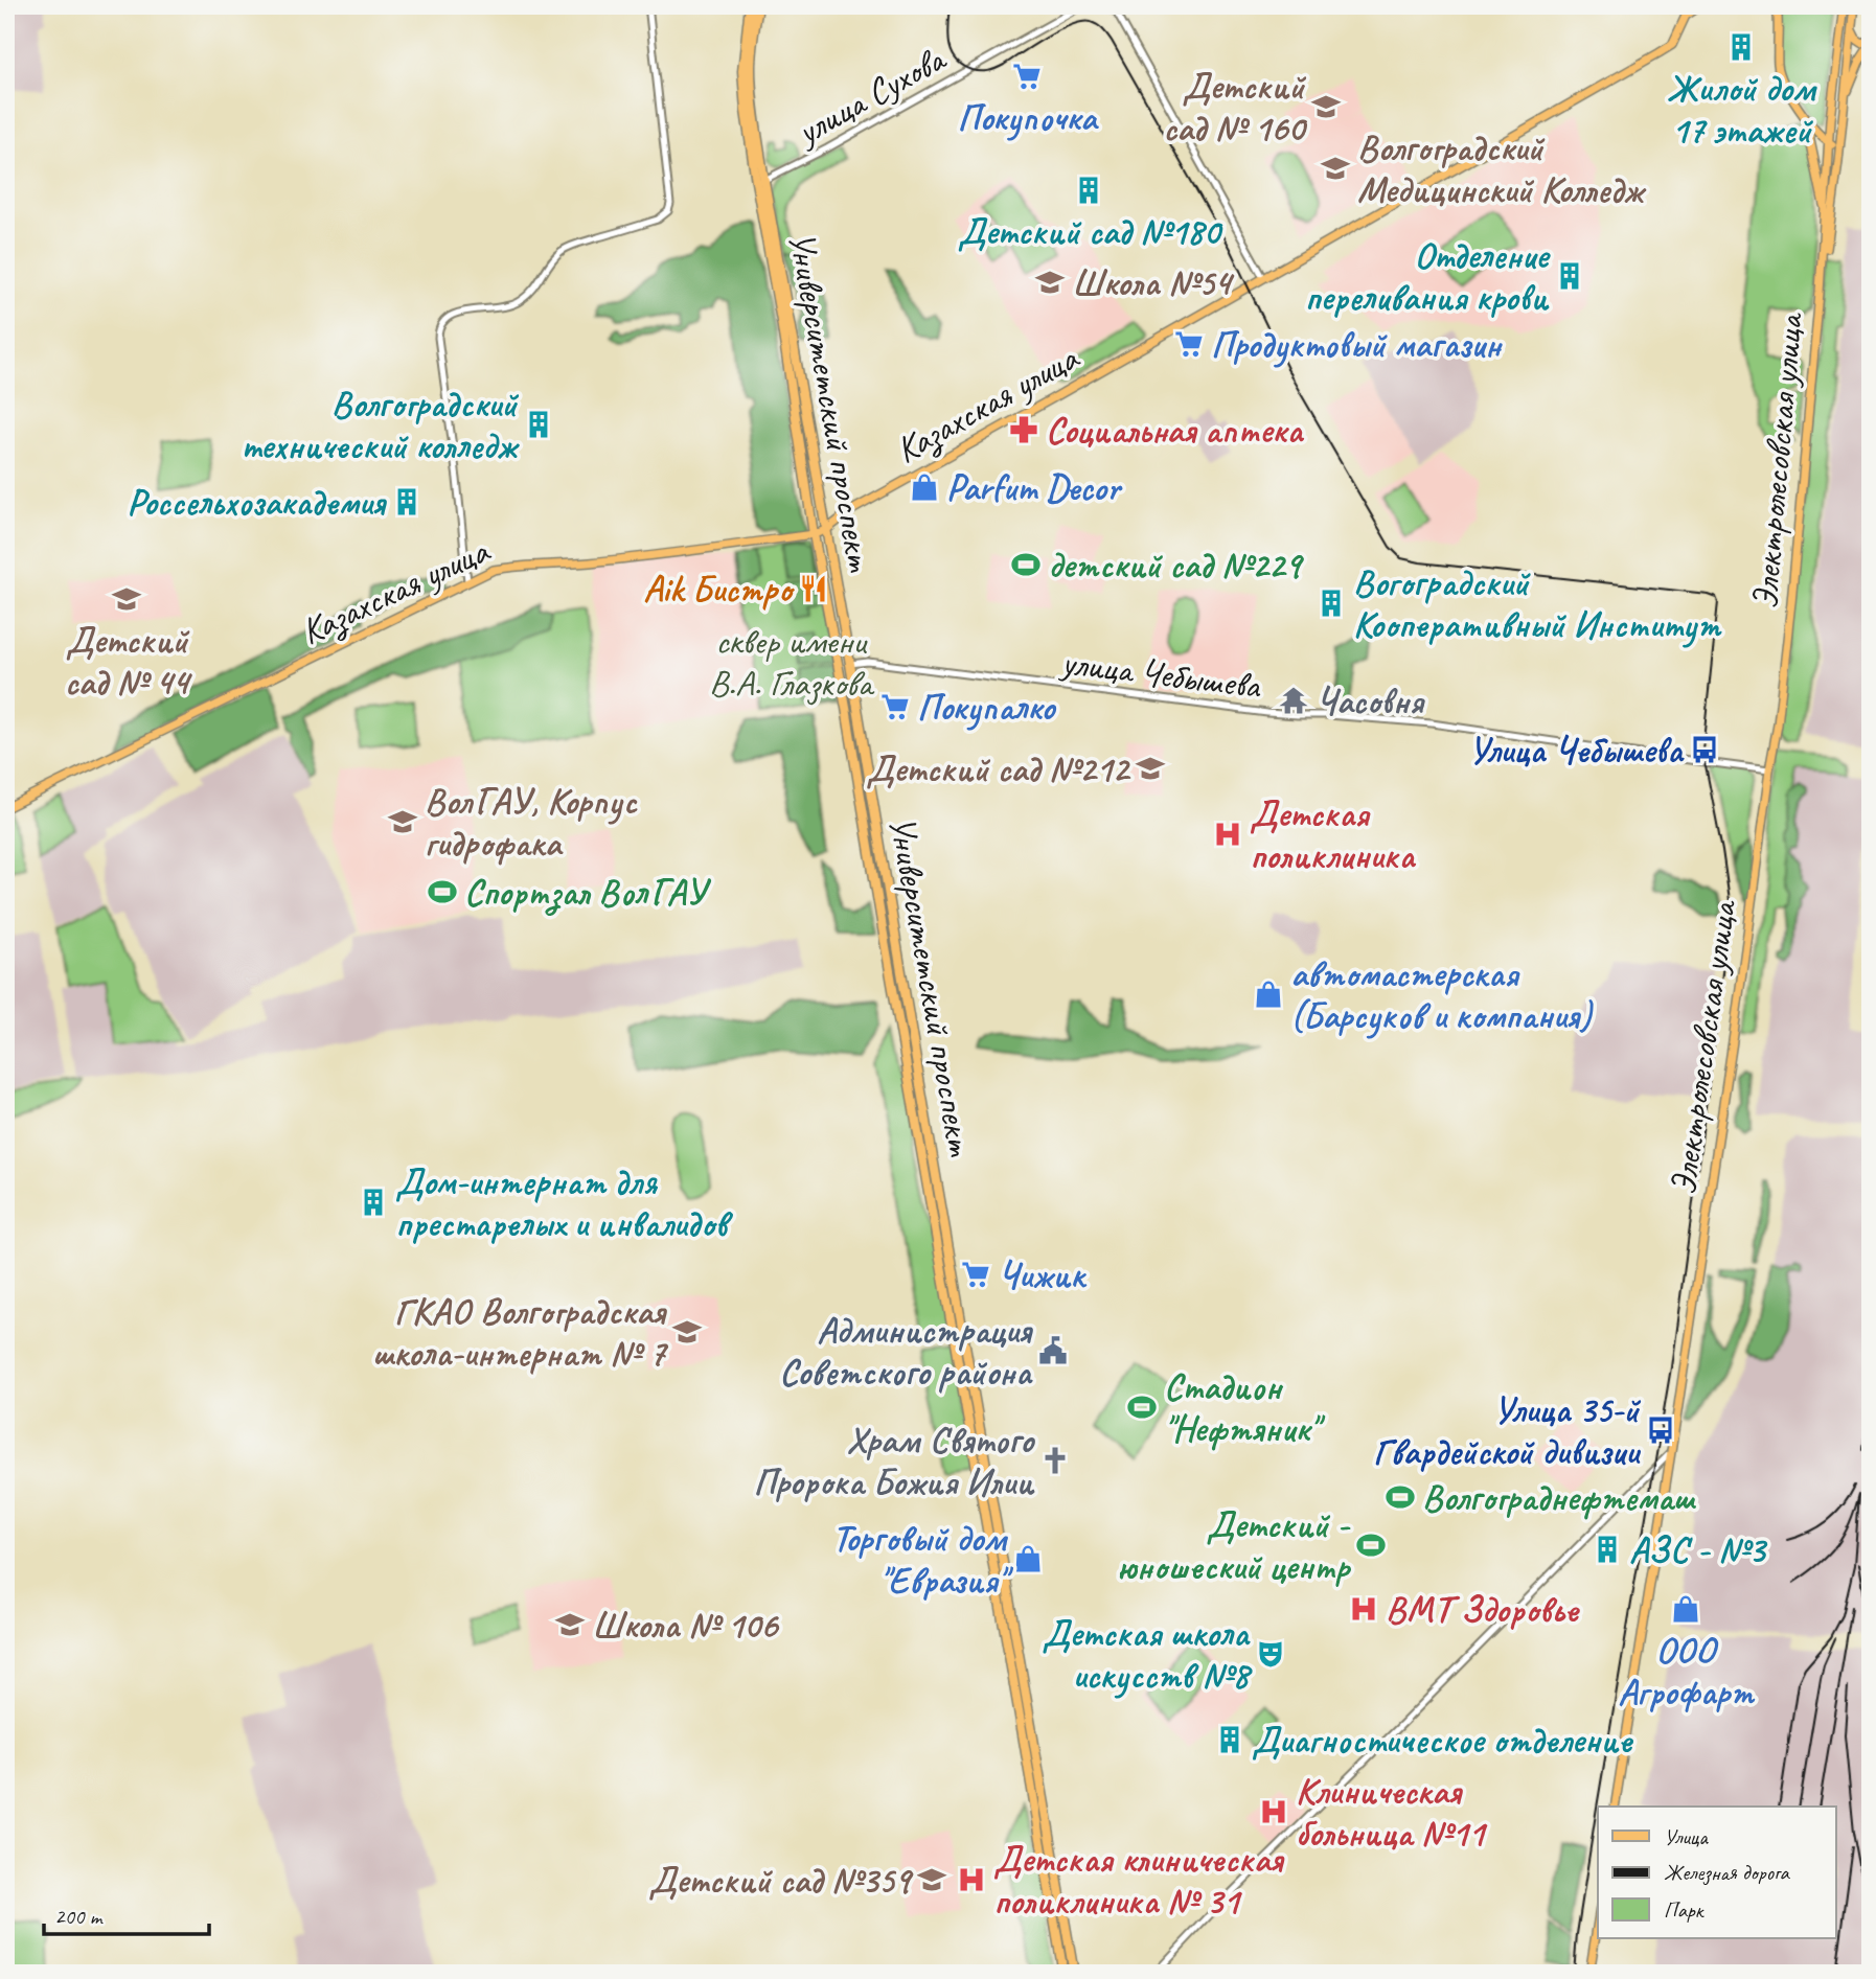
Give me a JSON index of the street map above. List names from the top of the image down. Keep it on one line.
{"streets":{"highway":["Университетский проспект"],"main road":["Казахская улица","Электролесовская улица"],"street":["улица Сухова","улица Чебышева"]},"crossings":[["улица Сухова","Университетский проспект"],["Университетский проспект","Казахская улица"],["Университетский проспект","улица Чебышева"],["Электролесовская улица","улица Чебышева"]],"parks":["сквер имени В.А. Глазкова"],"places":{"building":["Жилой дом 17 этажей","Детский сад №180","Отделение переливания крови","Волгоградский технический колледж","Россельхозакадемия","Вогоградский Кооперативный Институт","Дом-интернат для престарелых и инвалидов","АЗС - №3","Диагностическое отделение"],"supermarket":["Покупочка","Продуктовый магазин","Покупалко","Чижик"],"school or university":["Детский сад № 160","Волгоградский Медицинский Колледж","Школа №54","Детский сад № 44","Детский сад №212","ВолГАУ, Корпус гидрофака","ГКАО Волгоградская школа-интернат № 7","Школа № 106","Детский сад №359"],"pharmacy":["Социальная аптека"],"shop":["Parfum Decor","автомастерская (Барсуков и компания)","Торговый дом \"Евразия\"","ООО Агрофарт"],"sports":["детский сад №229","Спортзал ВолГАУ","Стадион \"Нефтяник\"","Волгограднефтемаш","Детский - юношеский центр"],"restaurant":["Aik Бистро"],"temple":["Часовня"],"bus stop":["Улица Чебышева","Улица 35-й Гвардейской дивизии"],"hospital":["Детская поликлиника","ВМТ Здоровье","Клиническая больница №11","Детская клиническая поликлиника № 31"],"public building":["Администрация Советского района"],"church":["Храм Святого Пророка Божия Илии"],"theatre":["Детская школа искусств №8"]},"legend":["Улица","Железная дорога","Парк"],"scale_bar":"200 m"}
